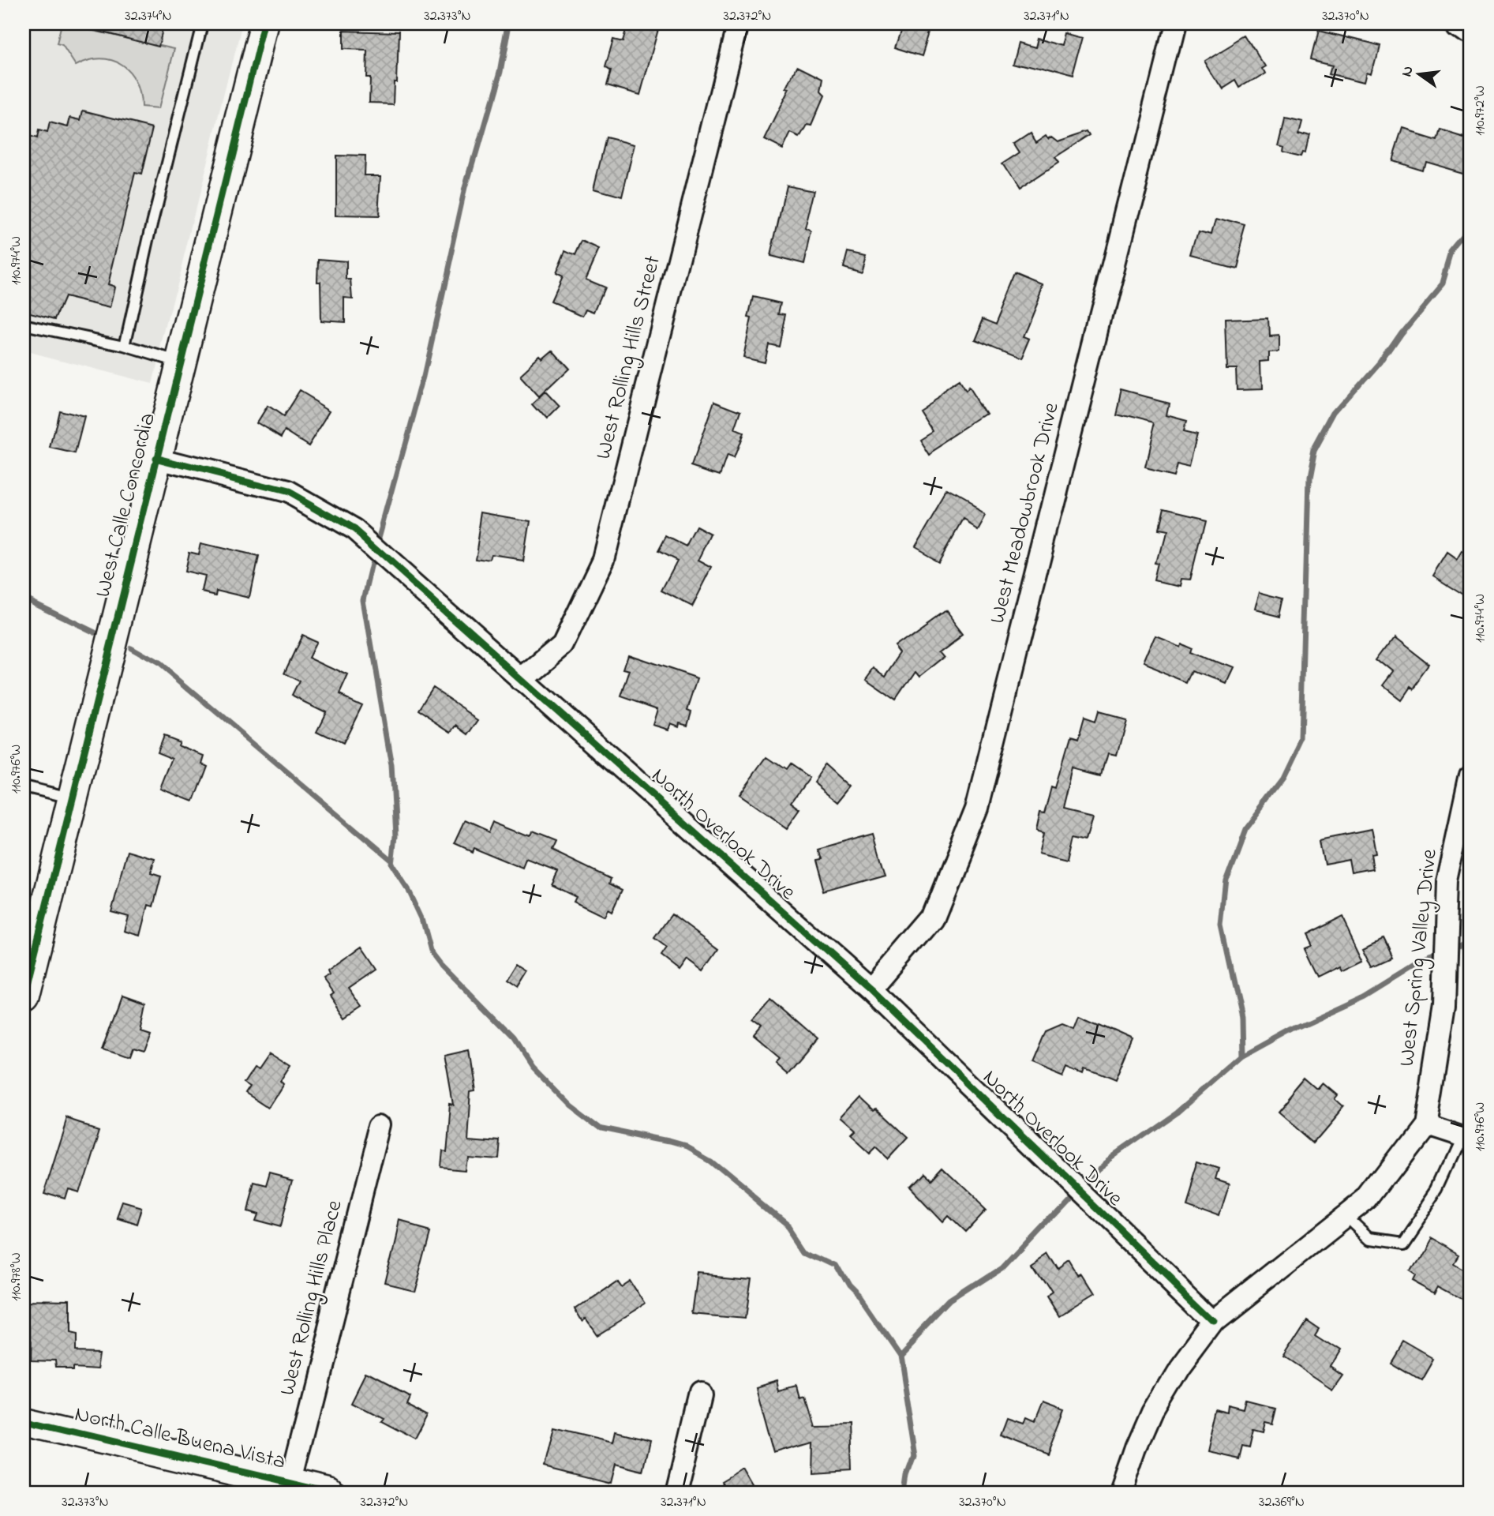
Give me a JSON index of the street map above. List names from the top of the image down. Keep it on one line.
{"streets":{"street":["West Rolling Hills Street","West Calle Concordia","West Meadowbrook Drive","North Overlook Drive","West Spring Valley Drive","West Rolling Hills Place","North Calle Buena Vista"]},"crossings":[["West Rolling Hills Street","North Overlook Drive"],["West Calle Concordia","North Overlook Drive"],["West Meadowbrook Drive","North Overlook Drive"],["North Overlook Drive","West Spring Valley Drive"],["West Rolling Hills Place","North Calle Buena Vista"]],"north":"left","coordinates":["32.374°N","32.373°N","32.372°N","32.371°N","32.370°N","110.972°W","110.974°W","110.976°W","110.978°W","32.369°N"]}
